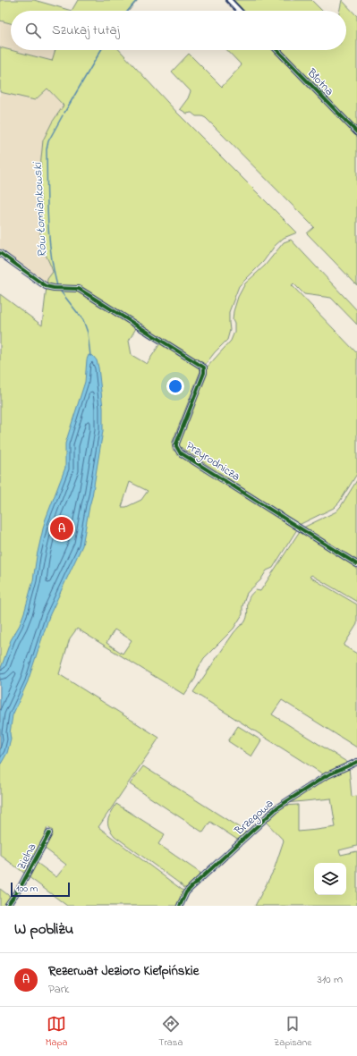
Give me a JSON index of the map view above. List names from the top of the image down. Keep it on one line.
{"streets":{"street":["Błotna","Przyrodnicza","Brzegowa","Zielna"]},"water":["Rów Łomiankowski"],"scale_bar":"100 m","page":{"search":"Szukaj tutaj","pins":"A","scale":"100 m","heading":"W pobliżu","list":[{"mark":"A","name":"Rezerwat Jezioro Kiełpińskie","note":"Park","value":"310 m"}],"nav":["Mapa","Trasa","Zapisane"]}}
